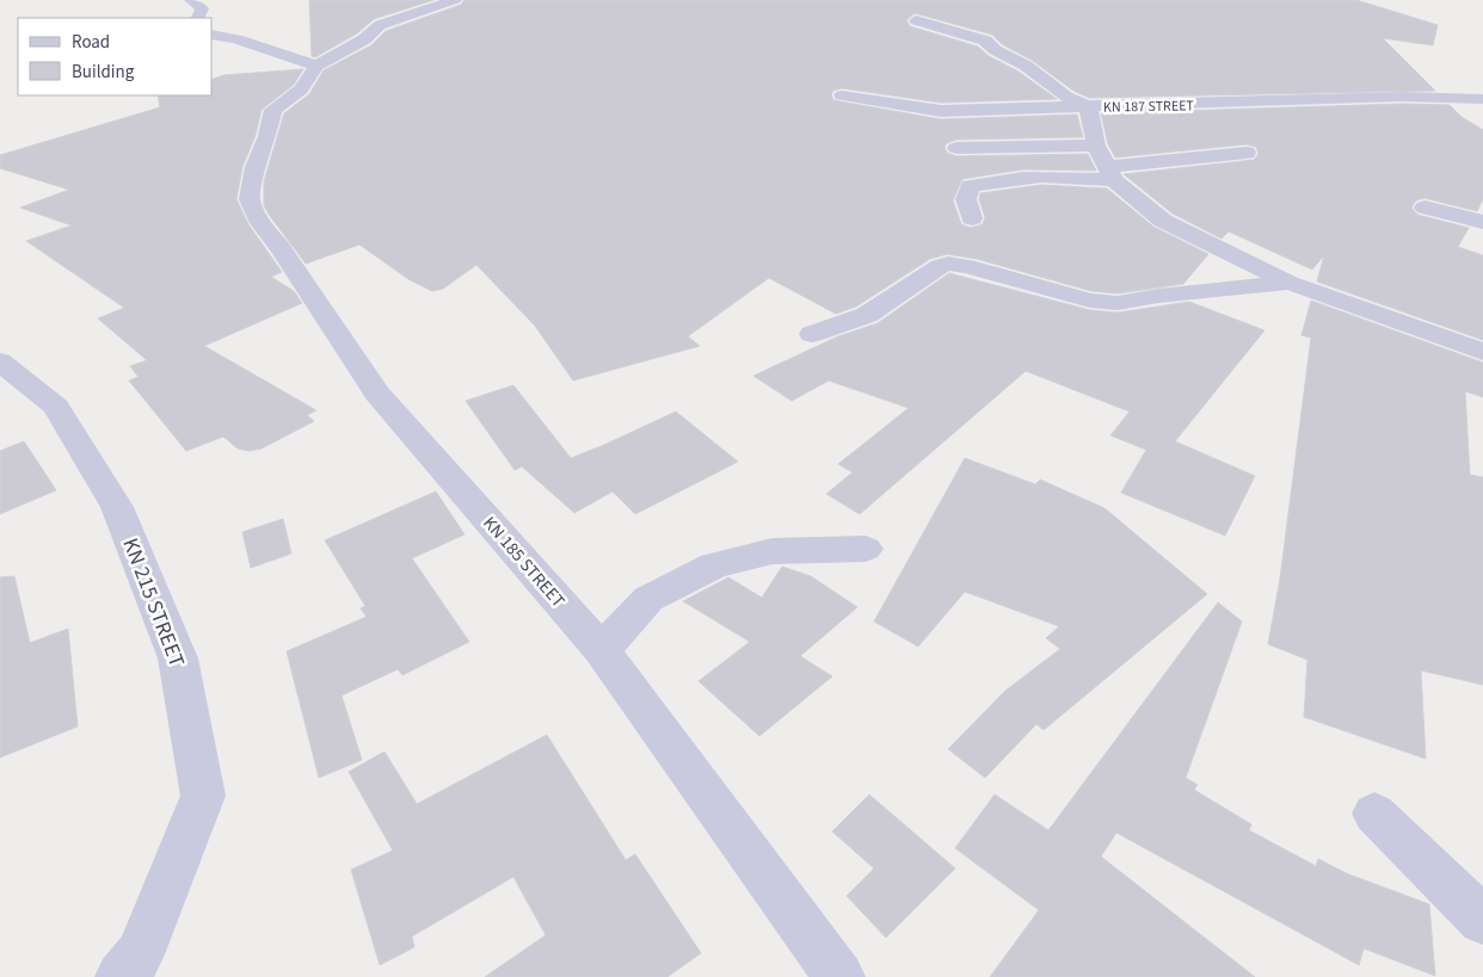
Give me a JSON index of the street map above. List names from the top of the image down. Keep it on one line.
{"streets":{"street":["KN 187 STREET","KN 185 STREET","KN 215 STREET"]},"legend":["Road","Building"]}
